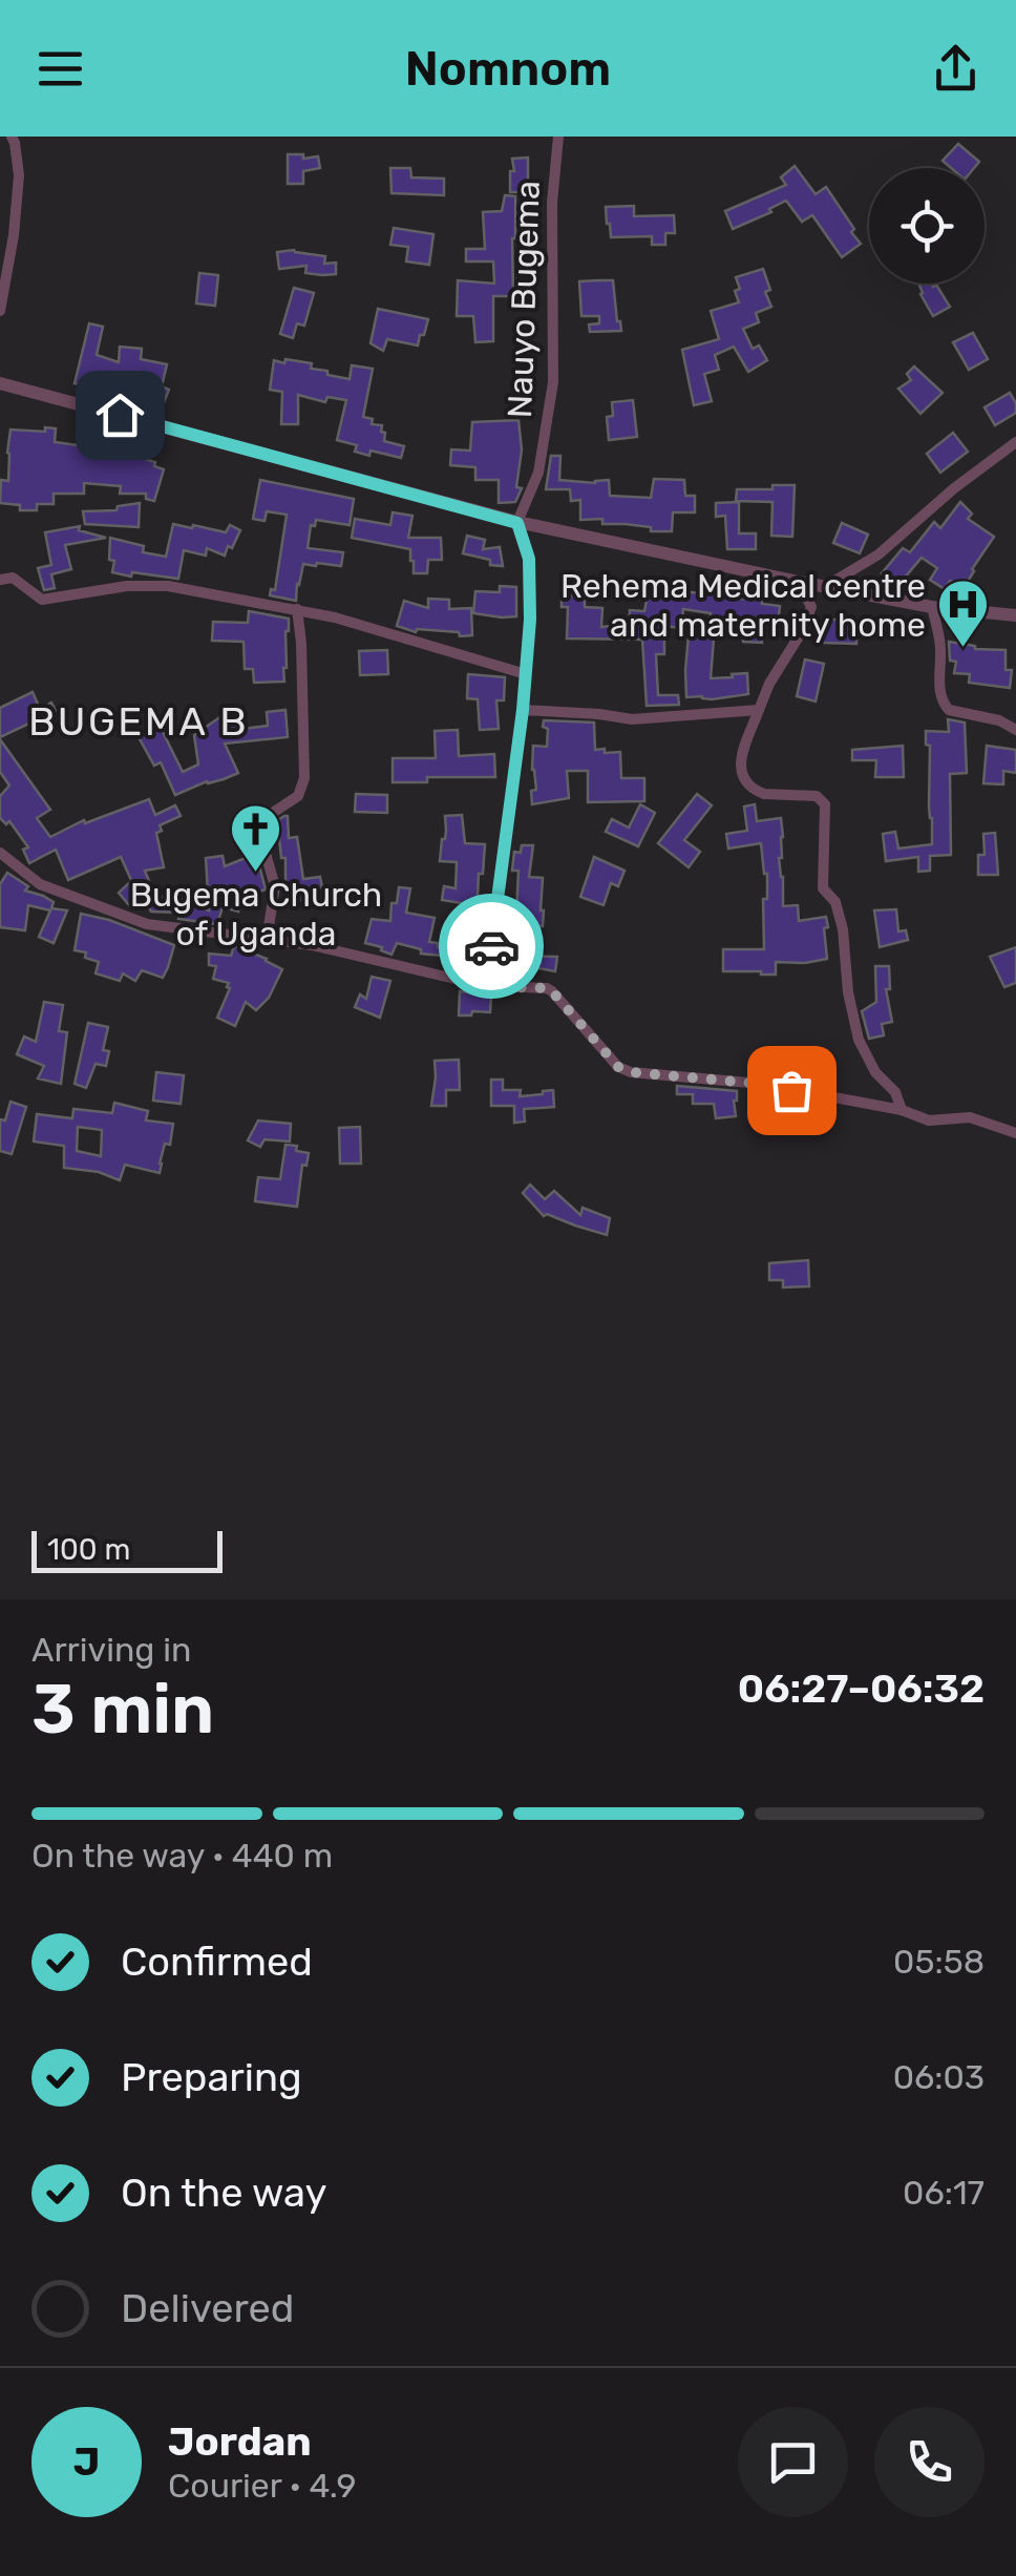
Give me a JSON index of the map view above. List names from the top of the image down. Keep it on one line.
{"streets":{"street":["Nauyo Bugema"]},"districts":["BUGEMA B"],"places":{"hospital":["Rehema Medical centre and maternity home"],"church":["Bugema Church of Uganda"]},"scale_bar":"100 m","page":{"header":"Nomnom","scale":"100 m","heading":["3 min","Arriving in","06:27–06:32"],"panel":["Jordan","Courier · 4.9"],"bar":"On the way · 440 m","list":[["Confirmed","05:58"],["Preparing","06:03"],["On the way","06:17"],"Delivered"],"round":"J"}}
